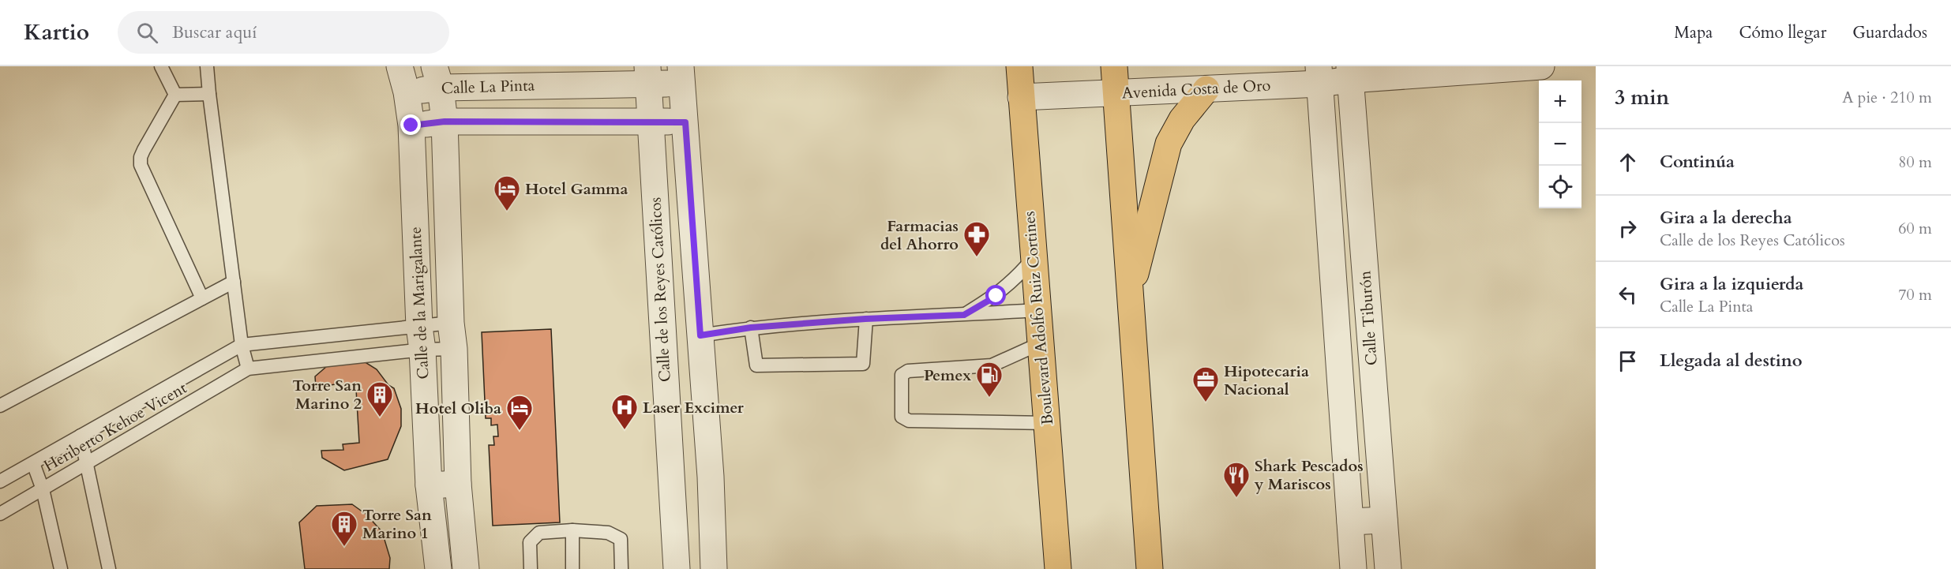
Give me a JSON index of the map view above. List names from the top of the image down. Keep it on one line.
{"streets":{"main road":["Boulevard Adolfo Ruiz Cortines"],"street":["Calle La Pinta","Avenida Costa de Oro","Calle de los Reyes Católicos","Calle de la Marigalante","Calle Tiburón"],"lane":["Heriberto Kehoe Vicent"]},"crossings":[["Calle La Pinta","Calle de los Reyes Católicos"],["Calle La Pinta","Calle de la Marigalante"],["Avenida Costa de Oro","Boulevard Adolfo Ruiz Cortines"],["Avenida Costa de Oro","Calle Tiburón"]],"places":{"hotel":["Hotel Gamma","Hotel Oliba"],"pharmacy":["Farmacias del Ahorro"],"fuel station":["Pemex"],"office":["Hipotecaria Nacional"],"building":["Torre San Marino 2","Torre San Marino 1"],"hospital":["Laser Excimer"],"restaurant":["Shark Pescados y Mariscos"]},"page":{"header":"Kartio","search":"Buscar aquí","nav":["Mapa","Cómo llegar","Guardados"],"heading":["3 min","A pie · 210 m"],"map_buttons":["+","−"],"list":[["Continúa","80 m"],["Gira a la derecha","Calle de los Reyes Católicos","60 m"],["Gira a la izquierda","Calle La Pinta","70 m"],"Llegada al destino"]}}
